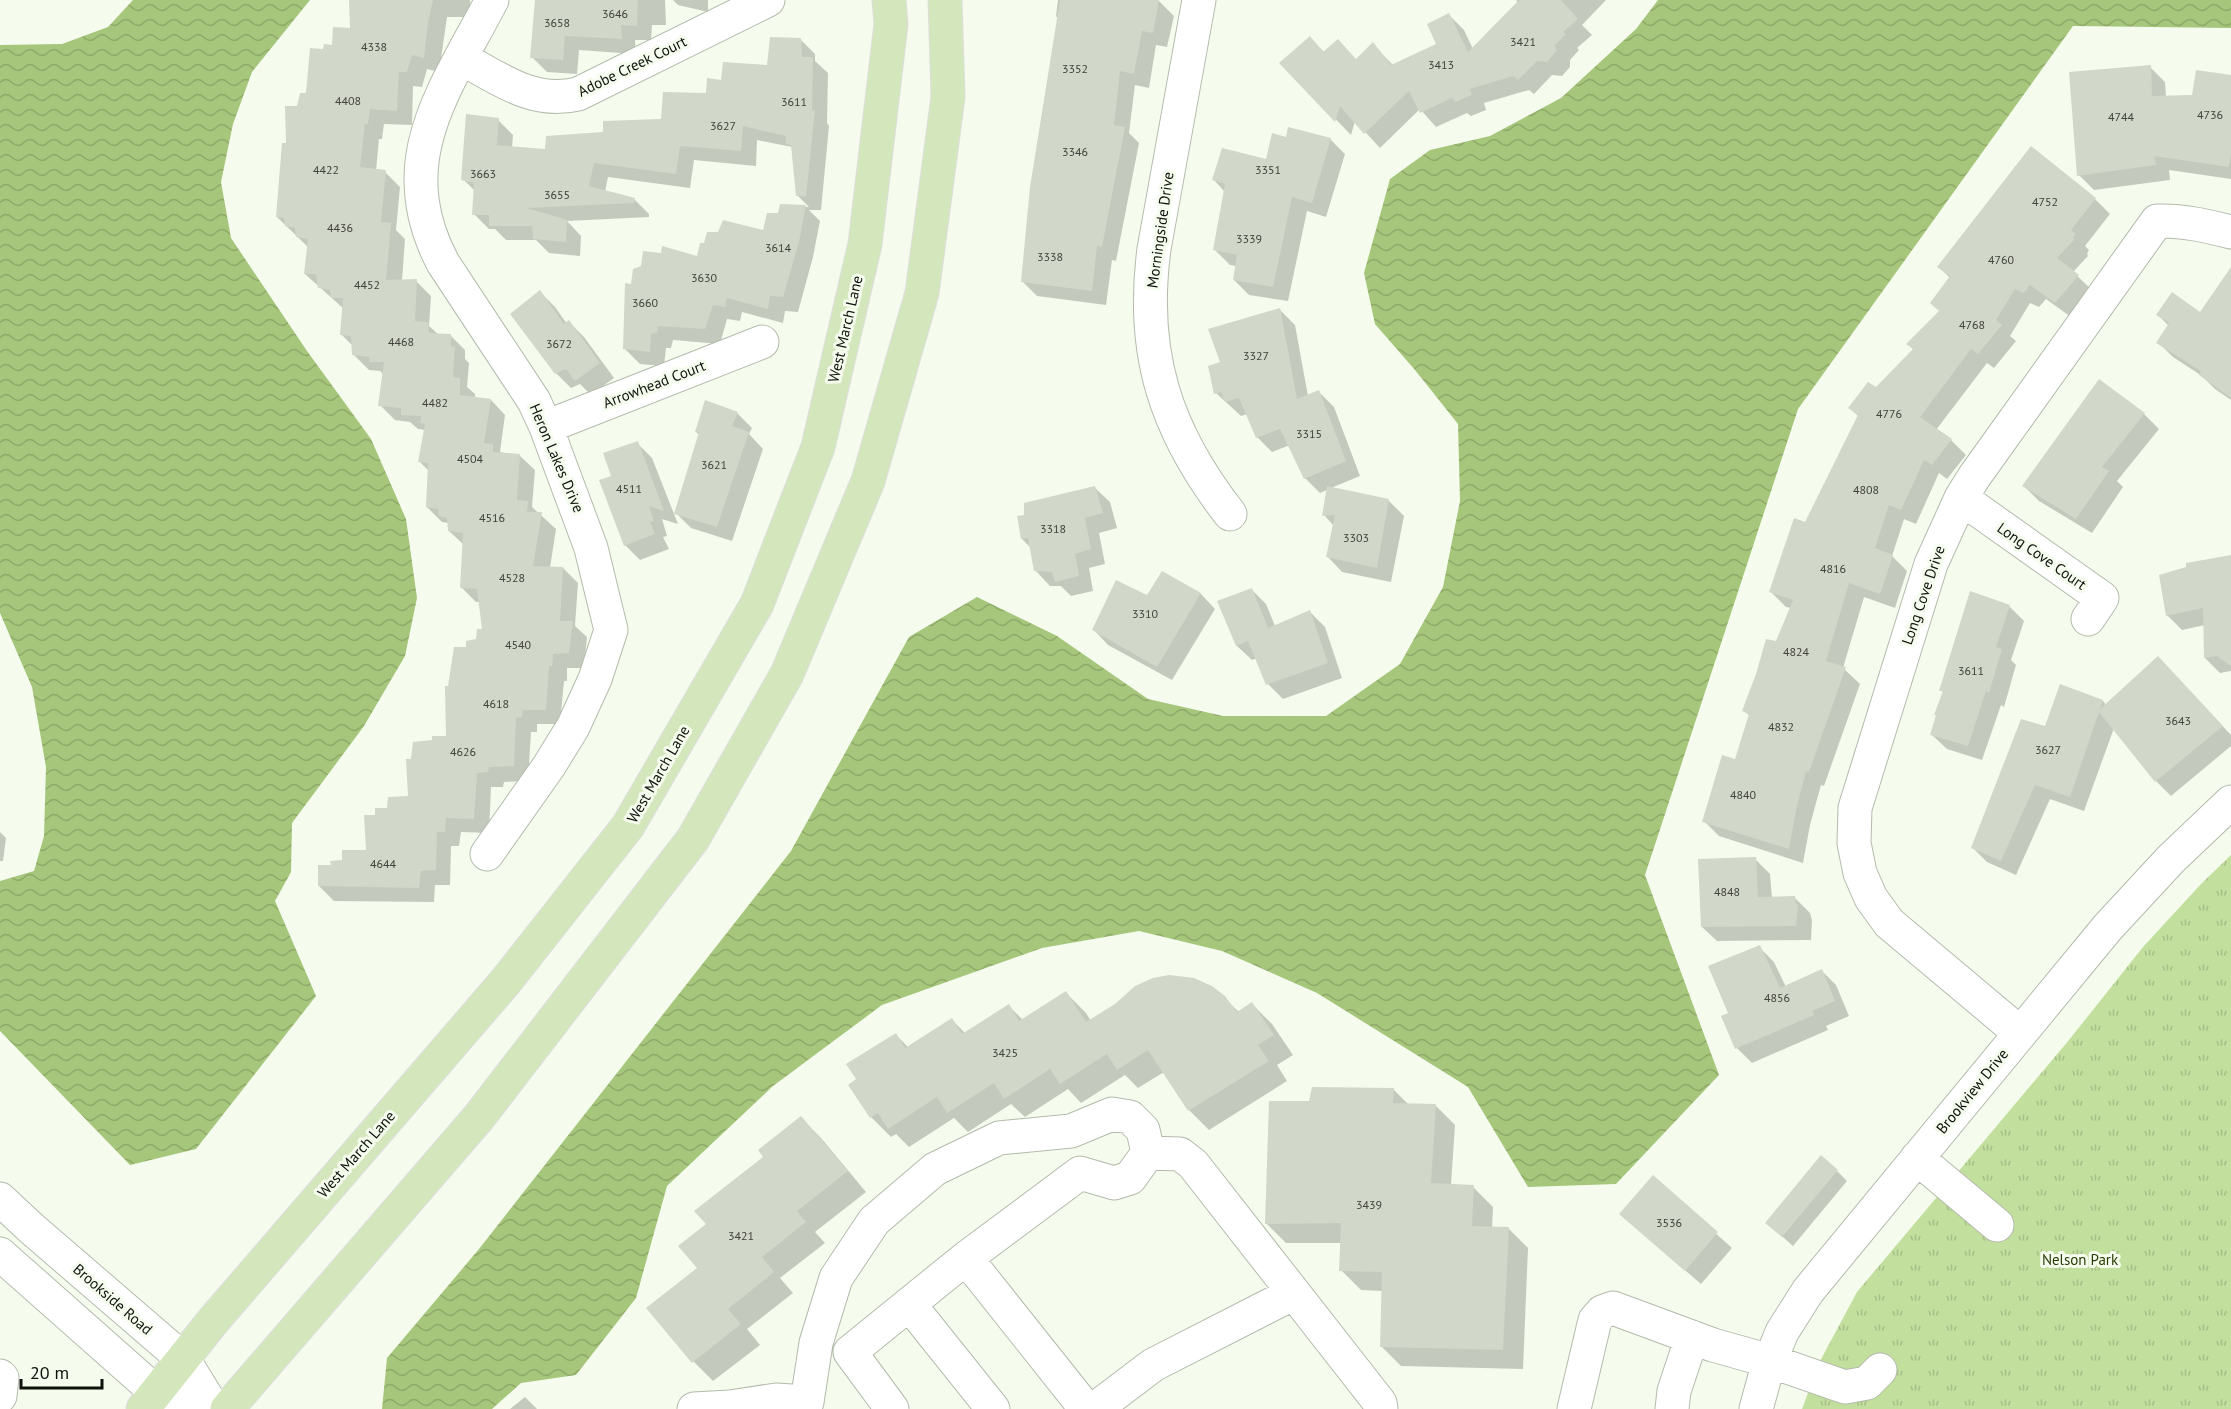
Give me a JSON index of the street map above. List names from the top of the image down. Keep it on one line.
{"streets":{"main road":["West March Lane"],"street":["Adobe Creek Court","Morningside Drive","Arrowhead Court","Heron Lakes Drive","Long Cove Court","Long Cove Drive","Brookview Drive","Brookside Road"]},"crossings":[["Adobe Creek Court","Heron Lakes Drive"],["West March Lane","Brookside Road"],["Arrowhead Court","Heron Lakes Drive"],["Long Cove Court","Long Cove Drive"],["Long Cove Drive","Brookview Drive"]],"parks":["Nelson Park"],"house_numbers":["3646","3658","3421","4338","3413","3352","4408","3611","4736","4744","3627","3346","4422","3351","3663","3655","4752","4436","3339","3614","3338","4760","3630","4452","3660","4768","4468","3672","3327","4482","4776","3315","4504","3621","4511","4808","4516","3318","3303","4816","4528","3310","4540","4824","3611","4618","3643","4832","3627","4626","4840","4644","4848","4856","3425","3439","3536","3421"],"scale_bar":"20 m"}
